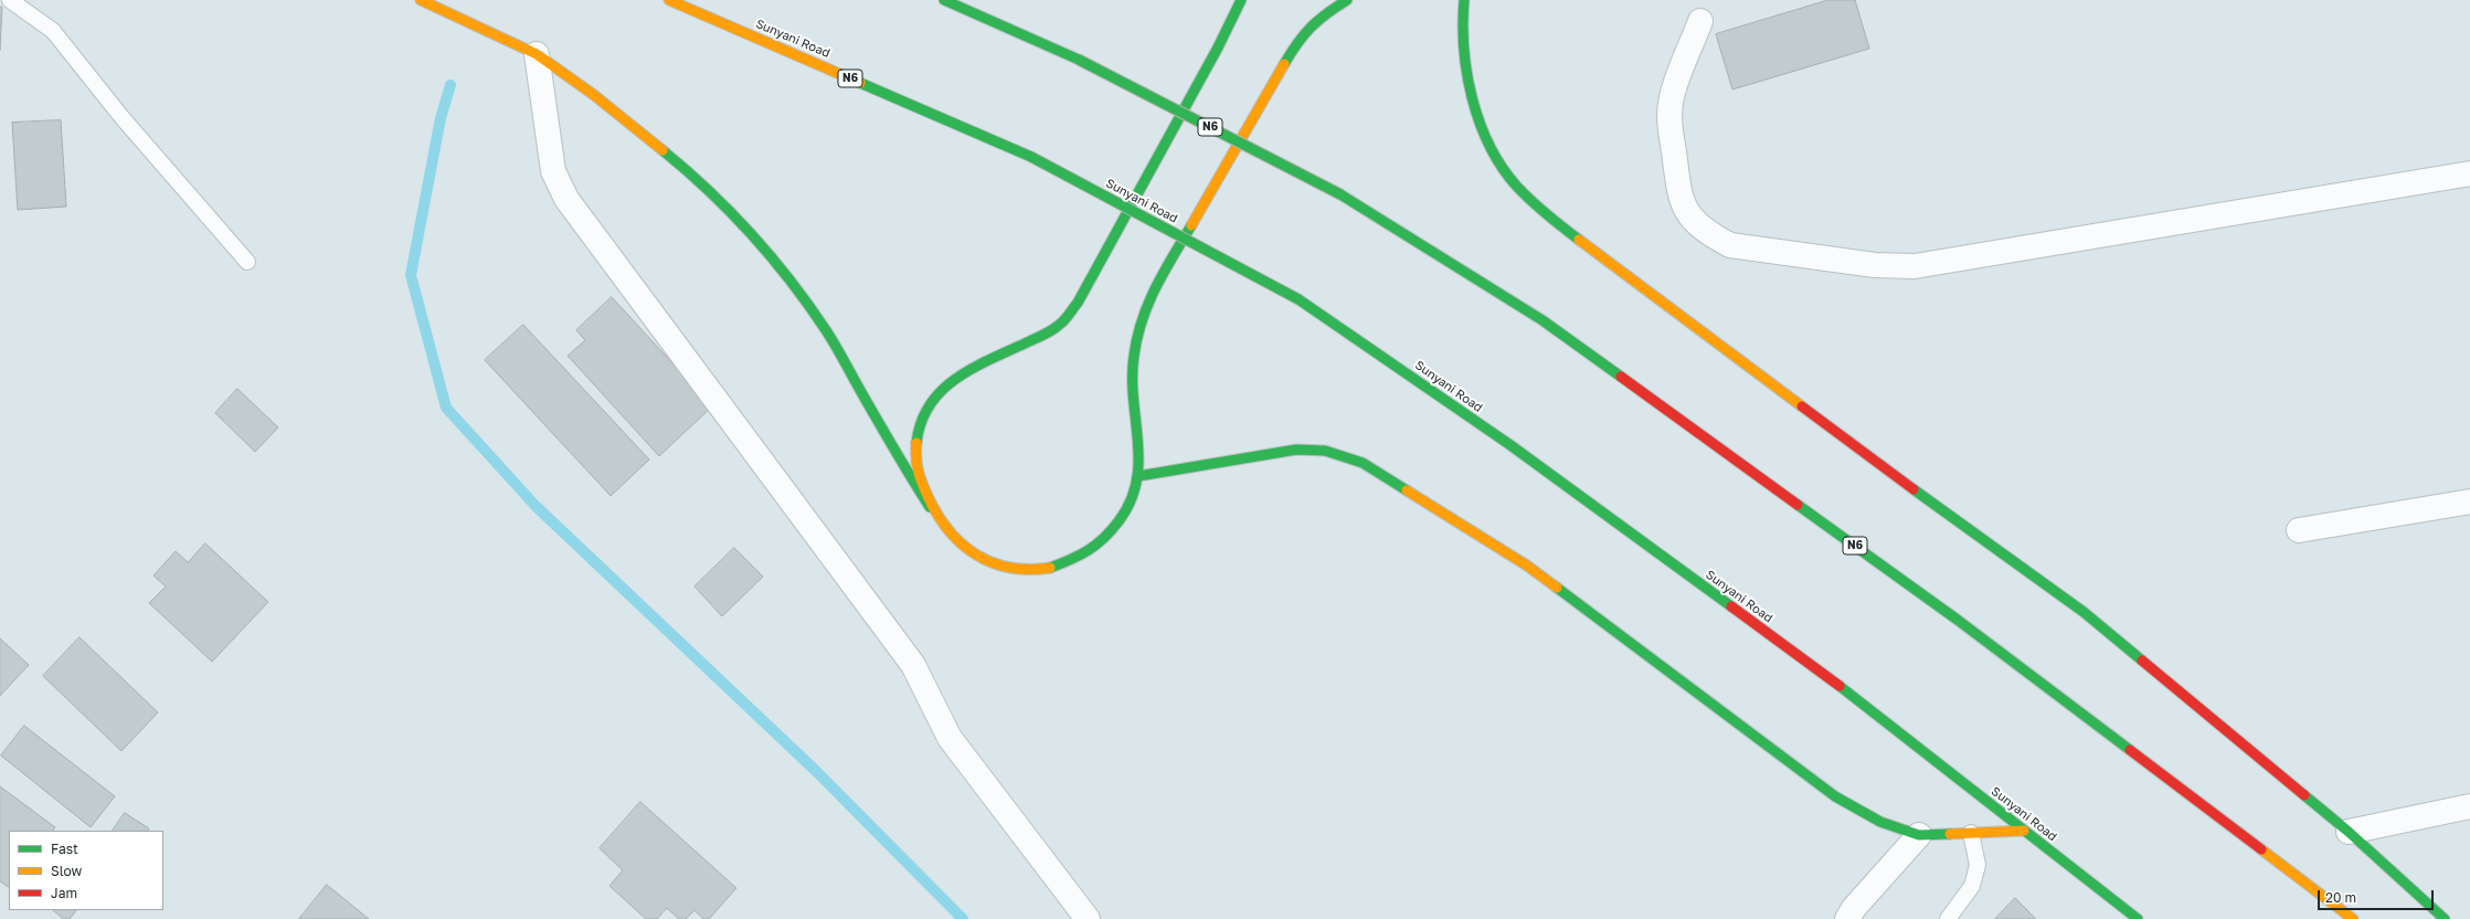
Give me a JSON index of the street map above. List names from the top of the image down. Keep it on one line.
{"streets":{"main road":["Sunyani Road","N6"]},"legend":["Fast","Slow","Jam"],"scale_bar":"20 m"}
